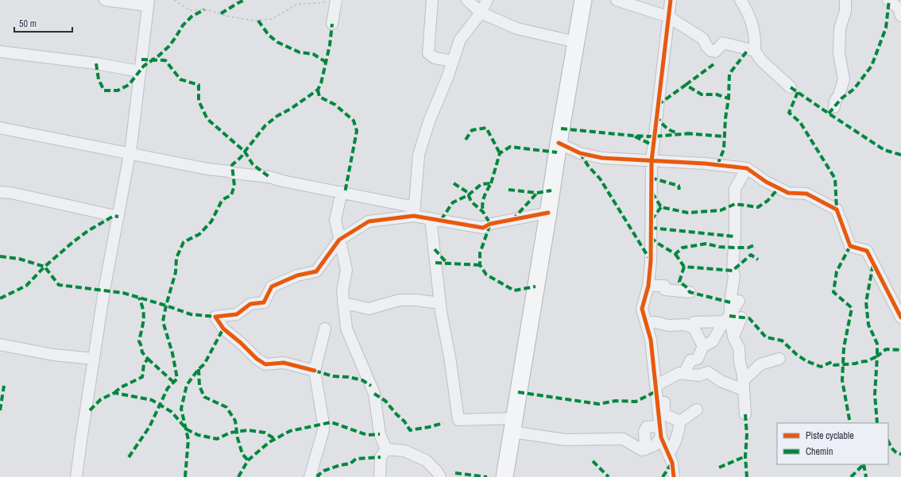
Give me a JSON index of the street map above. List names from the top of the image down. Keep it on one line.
{"legend":["Piste cyclable","Chemin"],"scale_bar":"50 m"}
